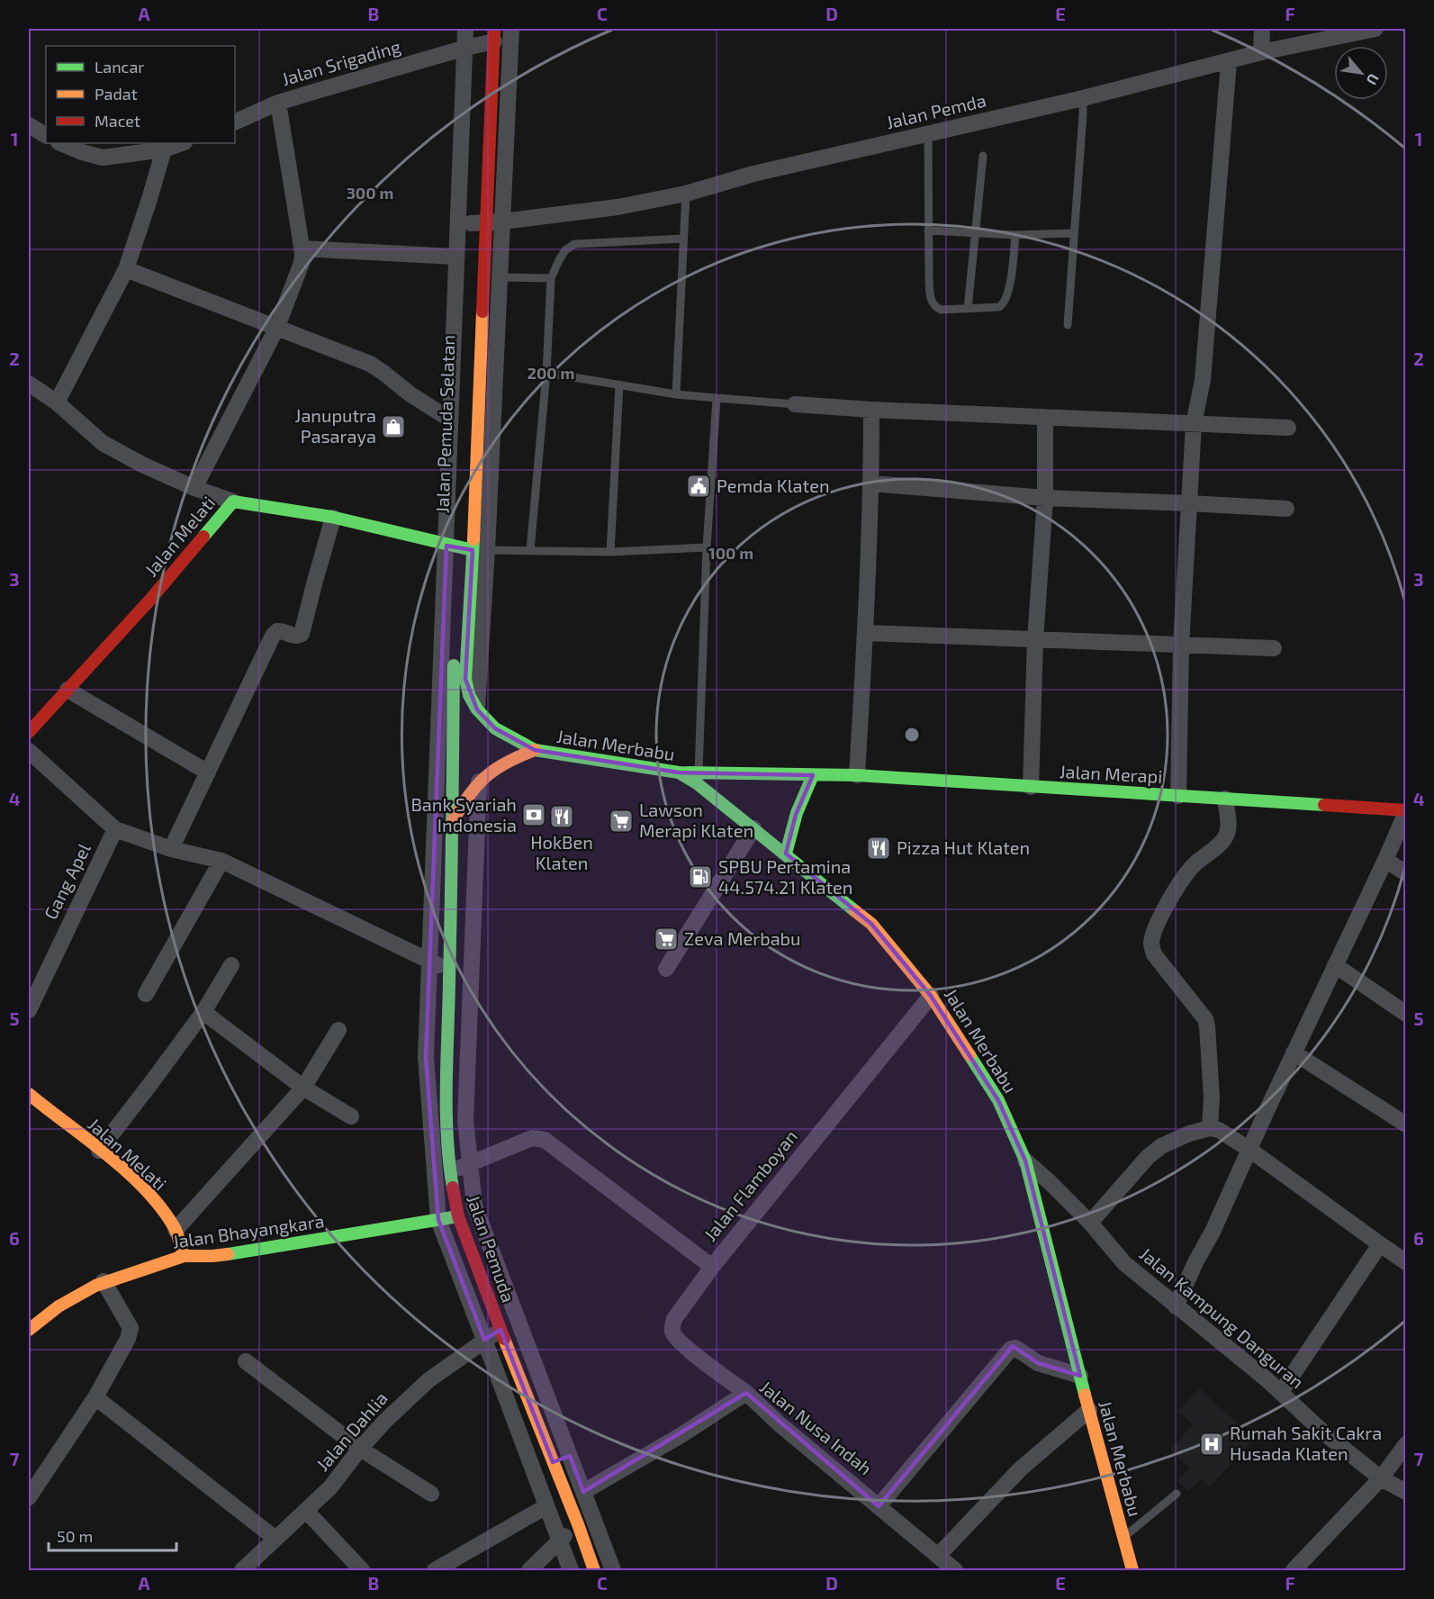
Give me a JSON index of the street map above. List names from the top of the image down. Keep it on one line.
{"streets":{"main road":["Jalan Melati","Jalan Merbabu","Jalan Merapi","Jalan Bhayangkara","Jalan Pemuda"],"street":["Jalan Srigading","Jalan Pemda","Gang Apel","Jalan Flamboyan","Jalan Kampung Danguran","Jalan Nusa Indah","Jalan Dahlia"]},"crossings":[["Jalan Melati","Jalan Bhayangkara"],["Jalan Merbabu","Jalan Merapi"],["Jalan Merbabu","Jalan Flamboyan"],["Jalan Merbabu","Jalan Kampung Danguran"],["Jalan Flamboyan","Jalan Nusa Indah"],["Jalan Bhayangkara","Jalan Pemuda"],["Jalan Pemuda","Jalan Dahlia"]],"places":{"shop":["Januputra Pasaraya"],"public building":["Pemda Klaten"],"bank":["Bank Syariah Indonesia"],"restaurant":["HokBen Klaten","Pizza Hut Klaten"],"supermarket":["Lawson Merapi Klaten","Zeva Merbabu"],"fuel station":["SPBU Pertamina 44.574.21 Klaten"],"hospital":["Rumah Sakit Cakra Husada Klaten"]},"legend":["Lancar","Padat","Macet"],"scale_bar":"50 m","north":"bottom right","grid":{"columns":["A","B","C","D","E","F"],"rows":["1","2","3","4","5","6","7"]},"rings":["300 m","200 m","100 m"]}
